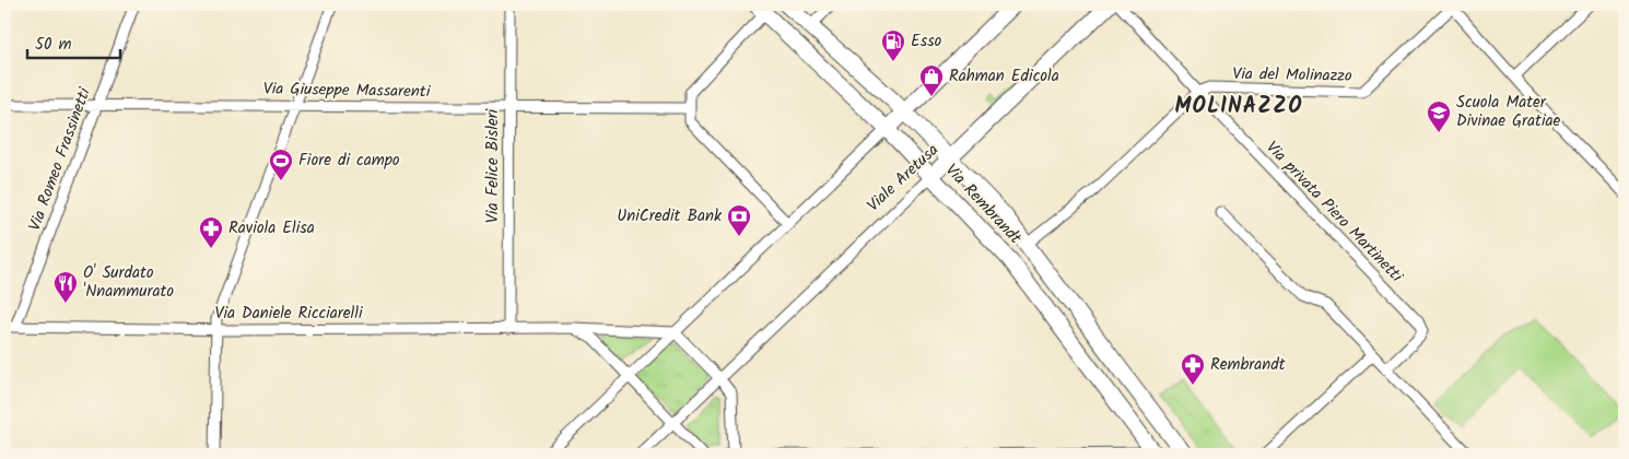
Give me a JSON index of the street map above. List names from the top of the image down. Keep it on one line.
{"streets":{"street":["Via del Molinazzo","Via Giuseppe Massarenti","Via Romeo Frassinetti","Via Felice Bisleri","Viale Aretusa","Via Rembrandt","Via privata Piero Martinetti","Via Daniele Ricciarelli"]},"crossings":[["Via del Molinazzo","Via privata Piero Martinetti"],["Via Giuseppe Massarenti","Via Romeo Frassinetti"],["Via Giuseppe Massarenti","Via Felice Bisleri"],["Via Romeo Frassinetti","Via Daniele Ricciarelli"],["Via Felice Bisleri","Via Daniele Ricciarelli"],["Viale Aretusa","Via Rembrandt"]],"districts":["MOLINAZZO"],"places":{"fuel station":["Esso"],"shop":["Rahman Edicola"],"school or university":["Scuola Mater Divinae Gratiae"],"sports":["Fiore di campo"],"bank":["UniCredit Bank"],"pharmacy":["Raviola Elisa","Rembrandt"],"restaurant":["O' Surdato 'Nnammurato"]},"scale_bar":"50 m"}
